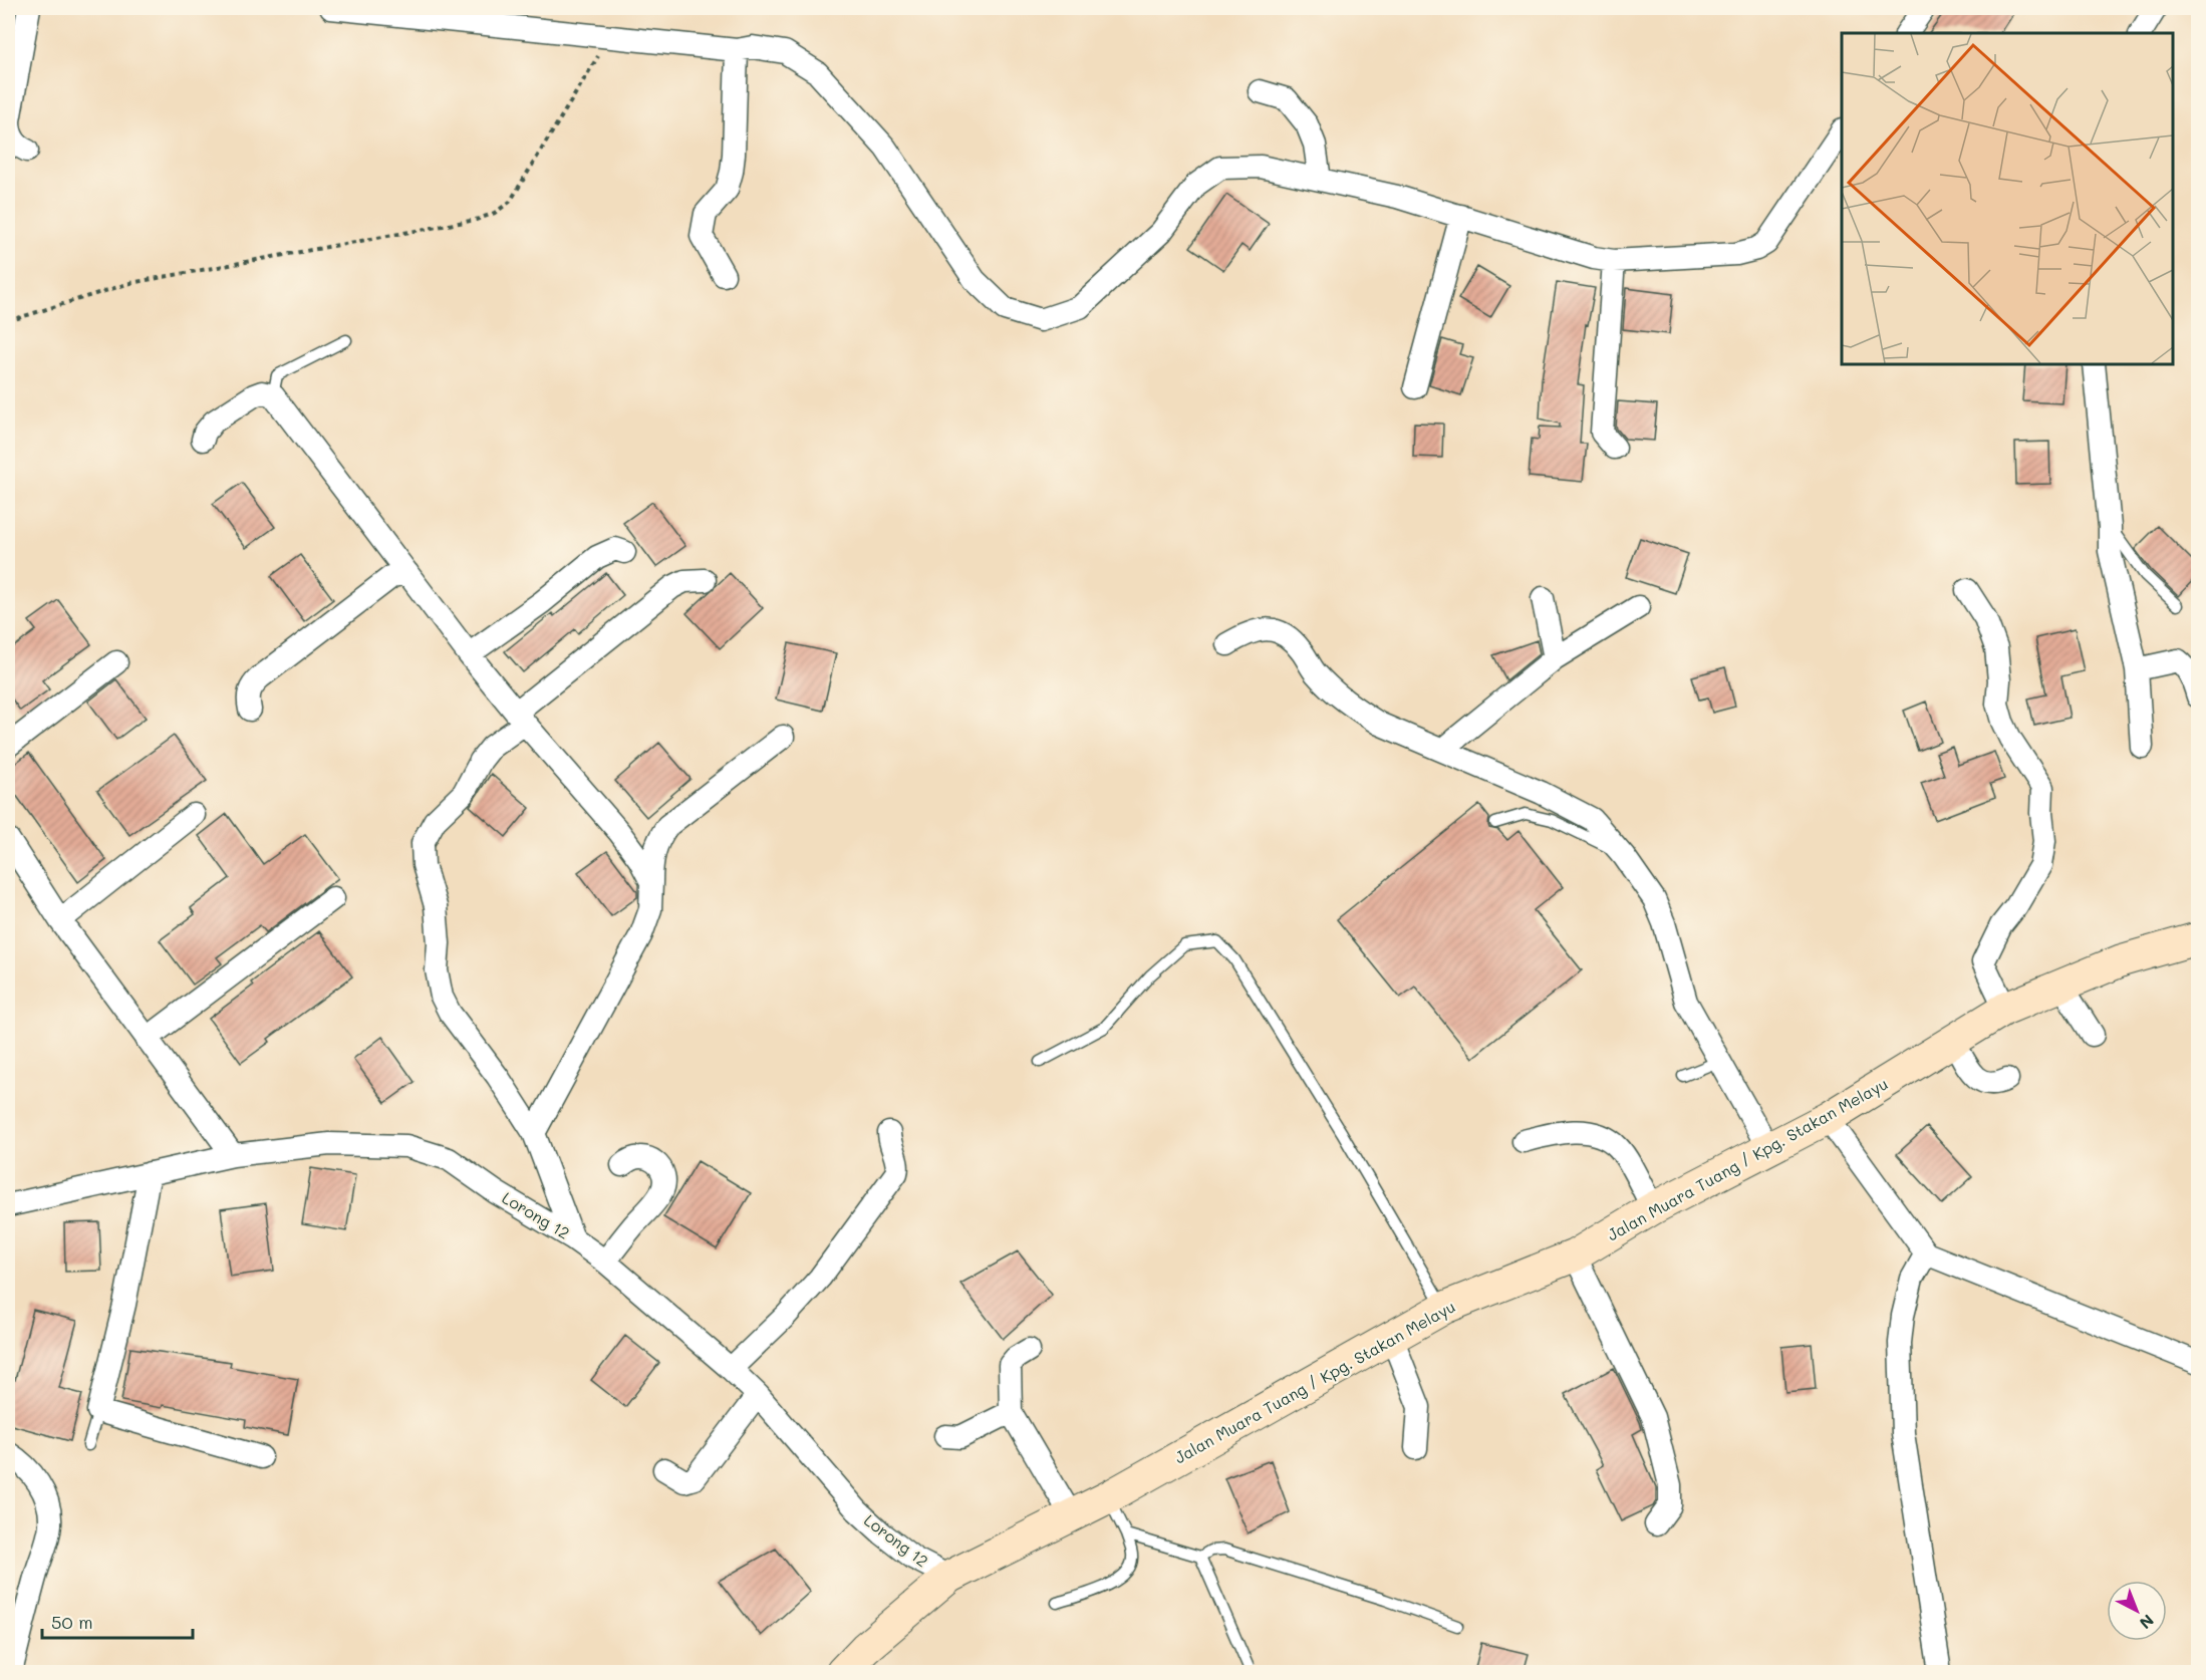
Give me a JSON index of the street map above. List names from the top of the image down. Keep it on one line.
{"streets":{"main road":["Jalan Muara Tuang / Kpg. Stakan Melayu"],"street":["Lorong 12"]},"crossings":[["Jalan Muara Tuang / Kpg. Stakan Melayu","Lorong 12"]],"scale_bar":"50 m","north":"bottom right"}
